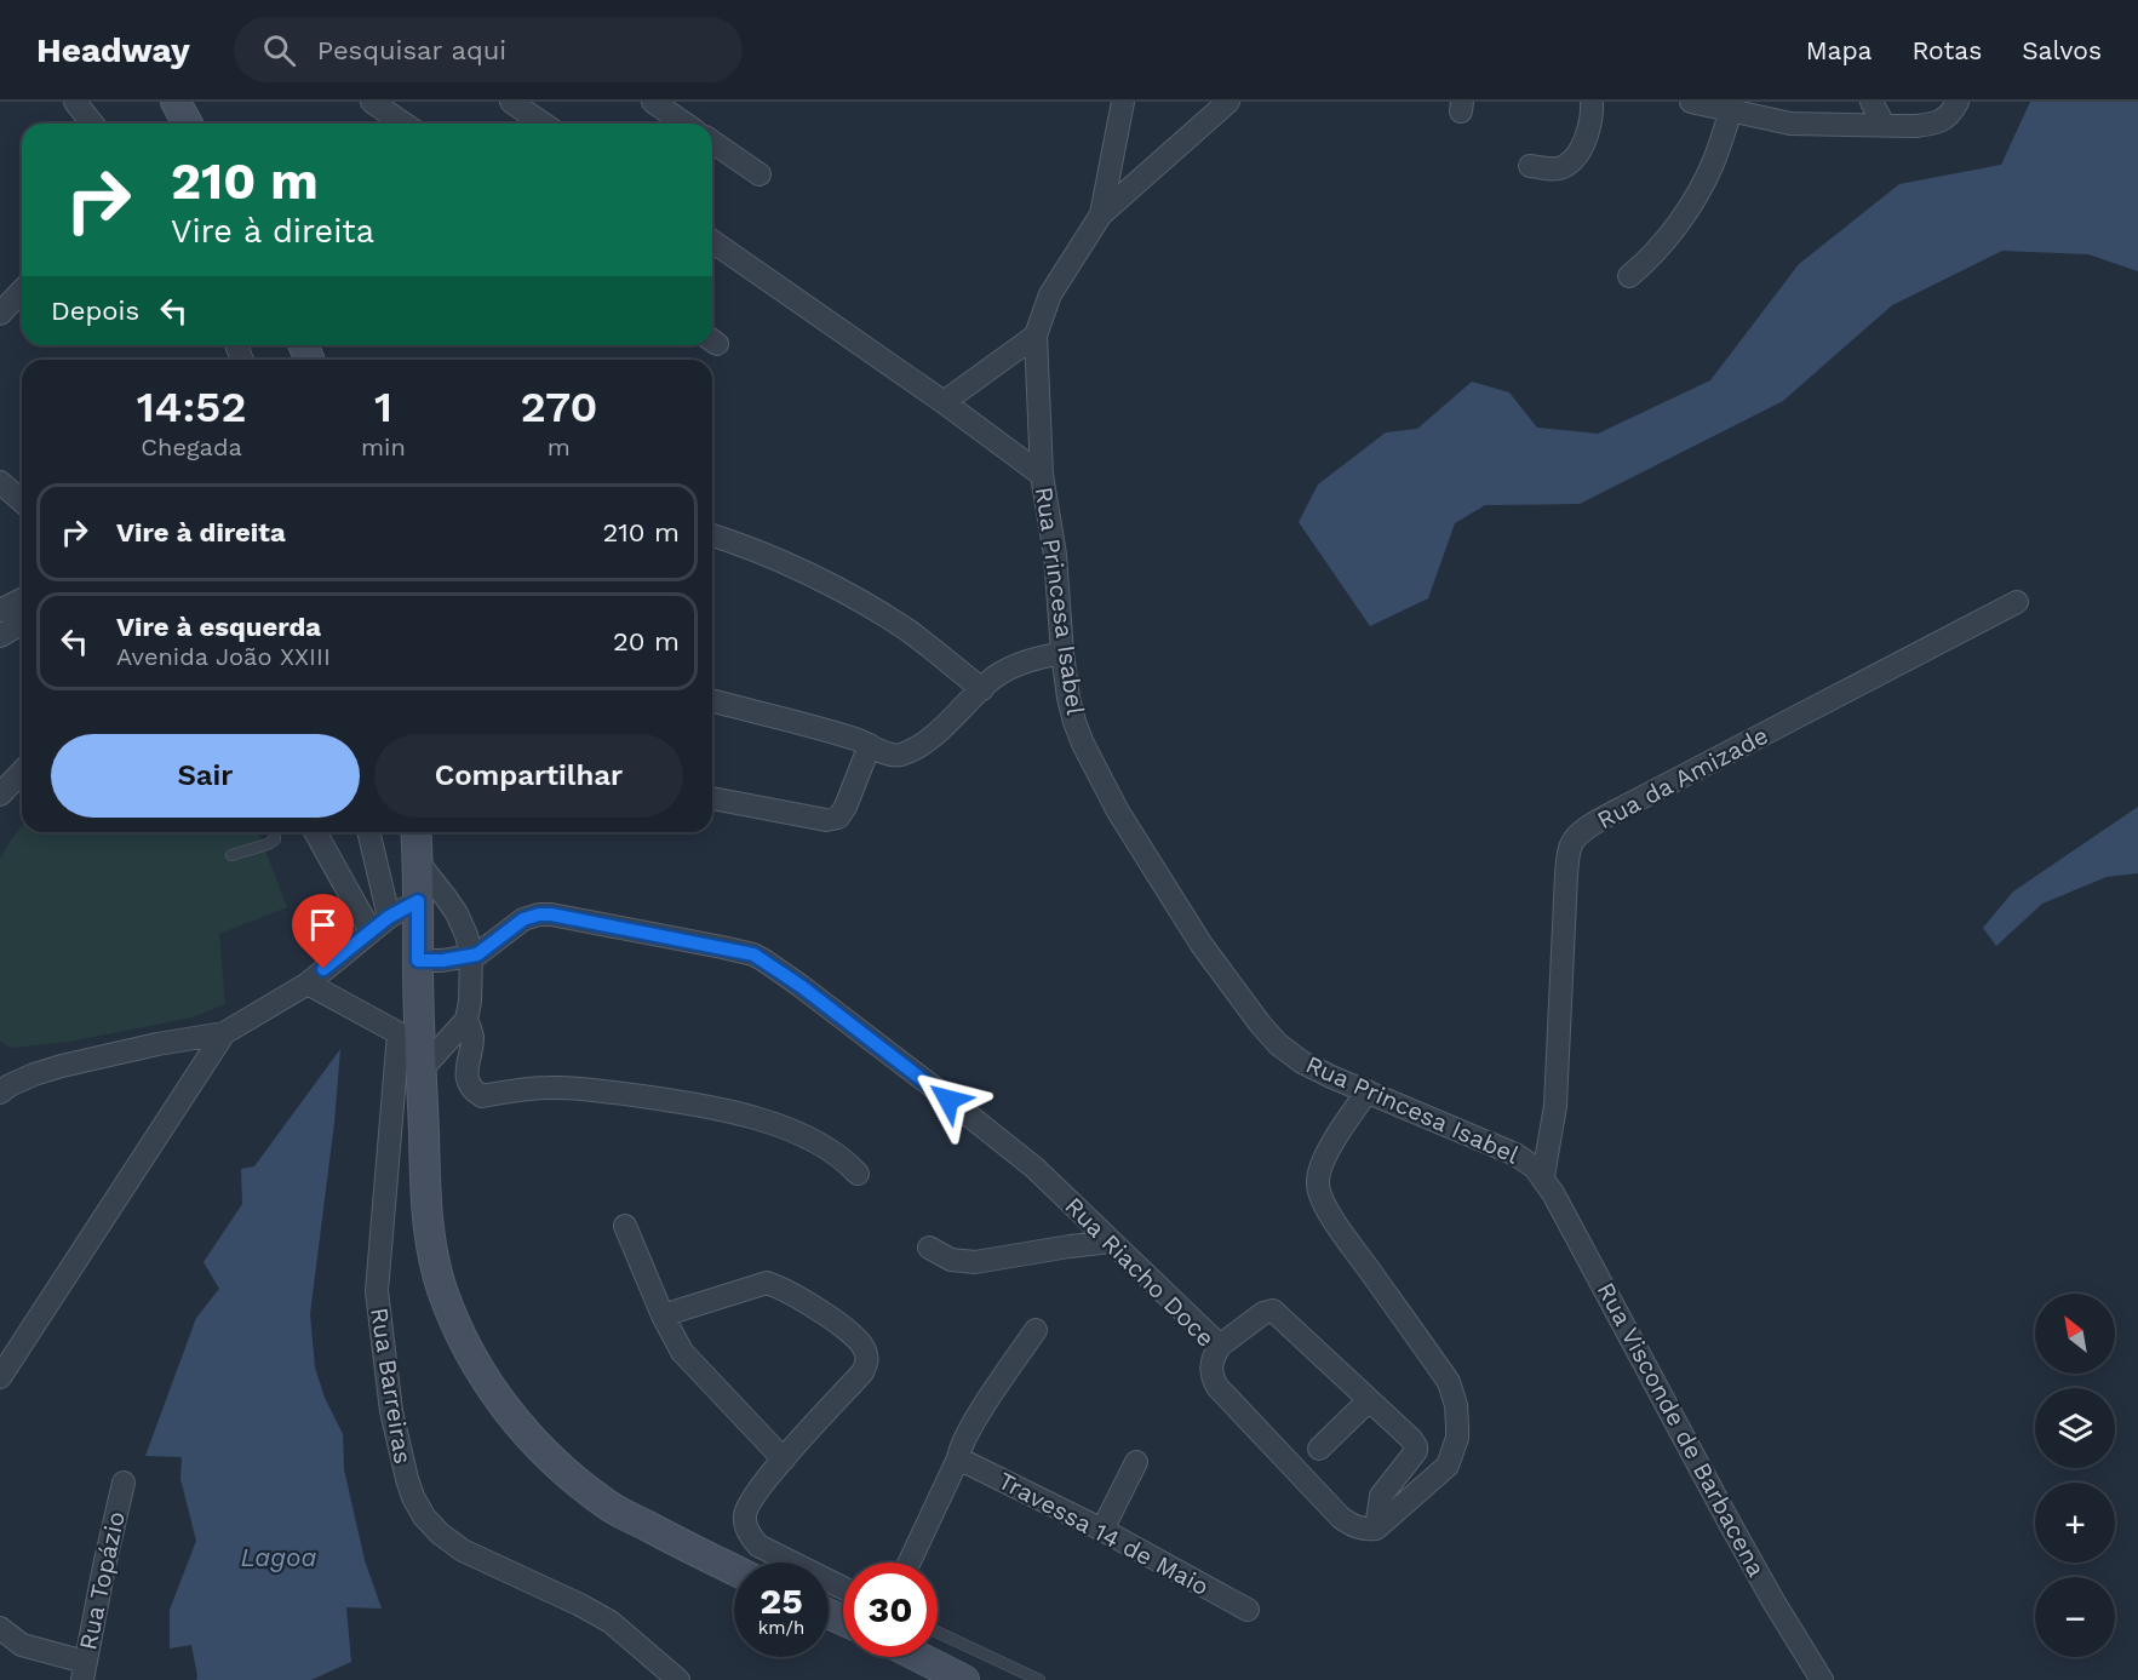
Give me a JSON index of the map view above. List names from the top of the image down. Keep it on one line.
{"streets":{"street":["Rua Princesa Isabel","Rua da Amizade","Rua Riacho Doce","Rua Barreiras","Rua Visconde de Barbacena","Travessa 14 de Maio","Rua Topázio"]},"crossings":[["Rua Princesa Isabel","Rua da Amizade"],["Rua Princesa Isabel","Rua Visconde de Barbacena"],["Rua da Amizade","Rua Visconde de Barbacena"]],"water":["Lagoa"],"north":"top left","page":{"header":"Headway","search":"Pesquisar aqui","nav":["Mapa","Rotas","Salvos"],"turn":["210 m","Vire à direita"],"then":"Depois","eta":["14:52","Chegada","1","min","270","m"],"list":[{"name":"Vire à direita","value":"210 m"},{"name":"Vire à esquerda","note":"Avenida João XXIII","value":"20 m"}],"buttons":["Sair","Compartilhar"],"map_buttons":["+","−"],"speed":"25 km/h","limit":"30"}}
